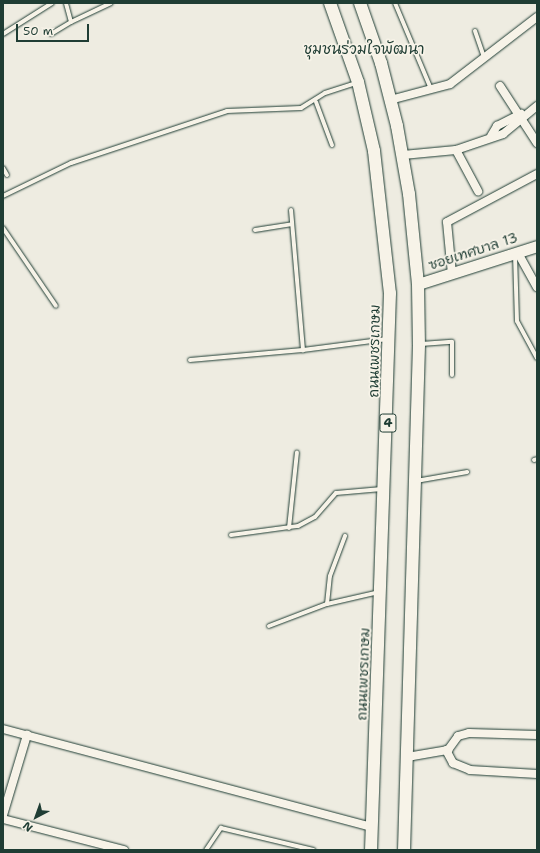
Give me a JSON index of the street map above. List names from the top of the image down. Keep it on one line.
{"streets":{"main road":["ถนนเพชรเกษม","4"],"street":["ซอยเทศบาล 13"]},"crossings":[["ซอยเทศบาล 13","4"]],"districts":["ชุมชนร่วมใจพัฒนา"],"scale_bar":"50 m","north":"bottom left"}
